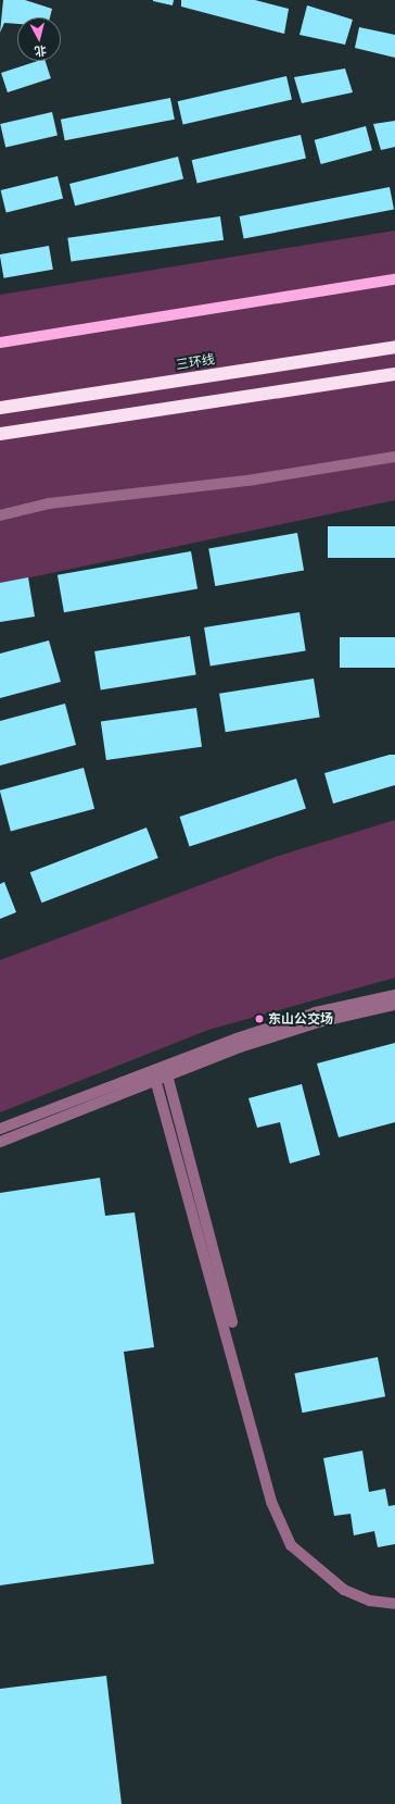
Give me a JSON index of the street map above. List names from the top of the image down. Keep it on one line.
{"streets":{"highway":["三环线"]},"places":["东山公交场"],"north":"bottom"}
